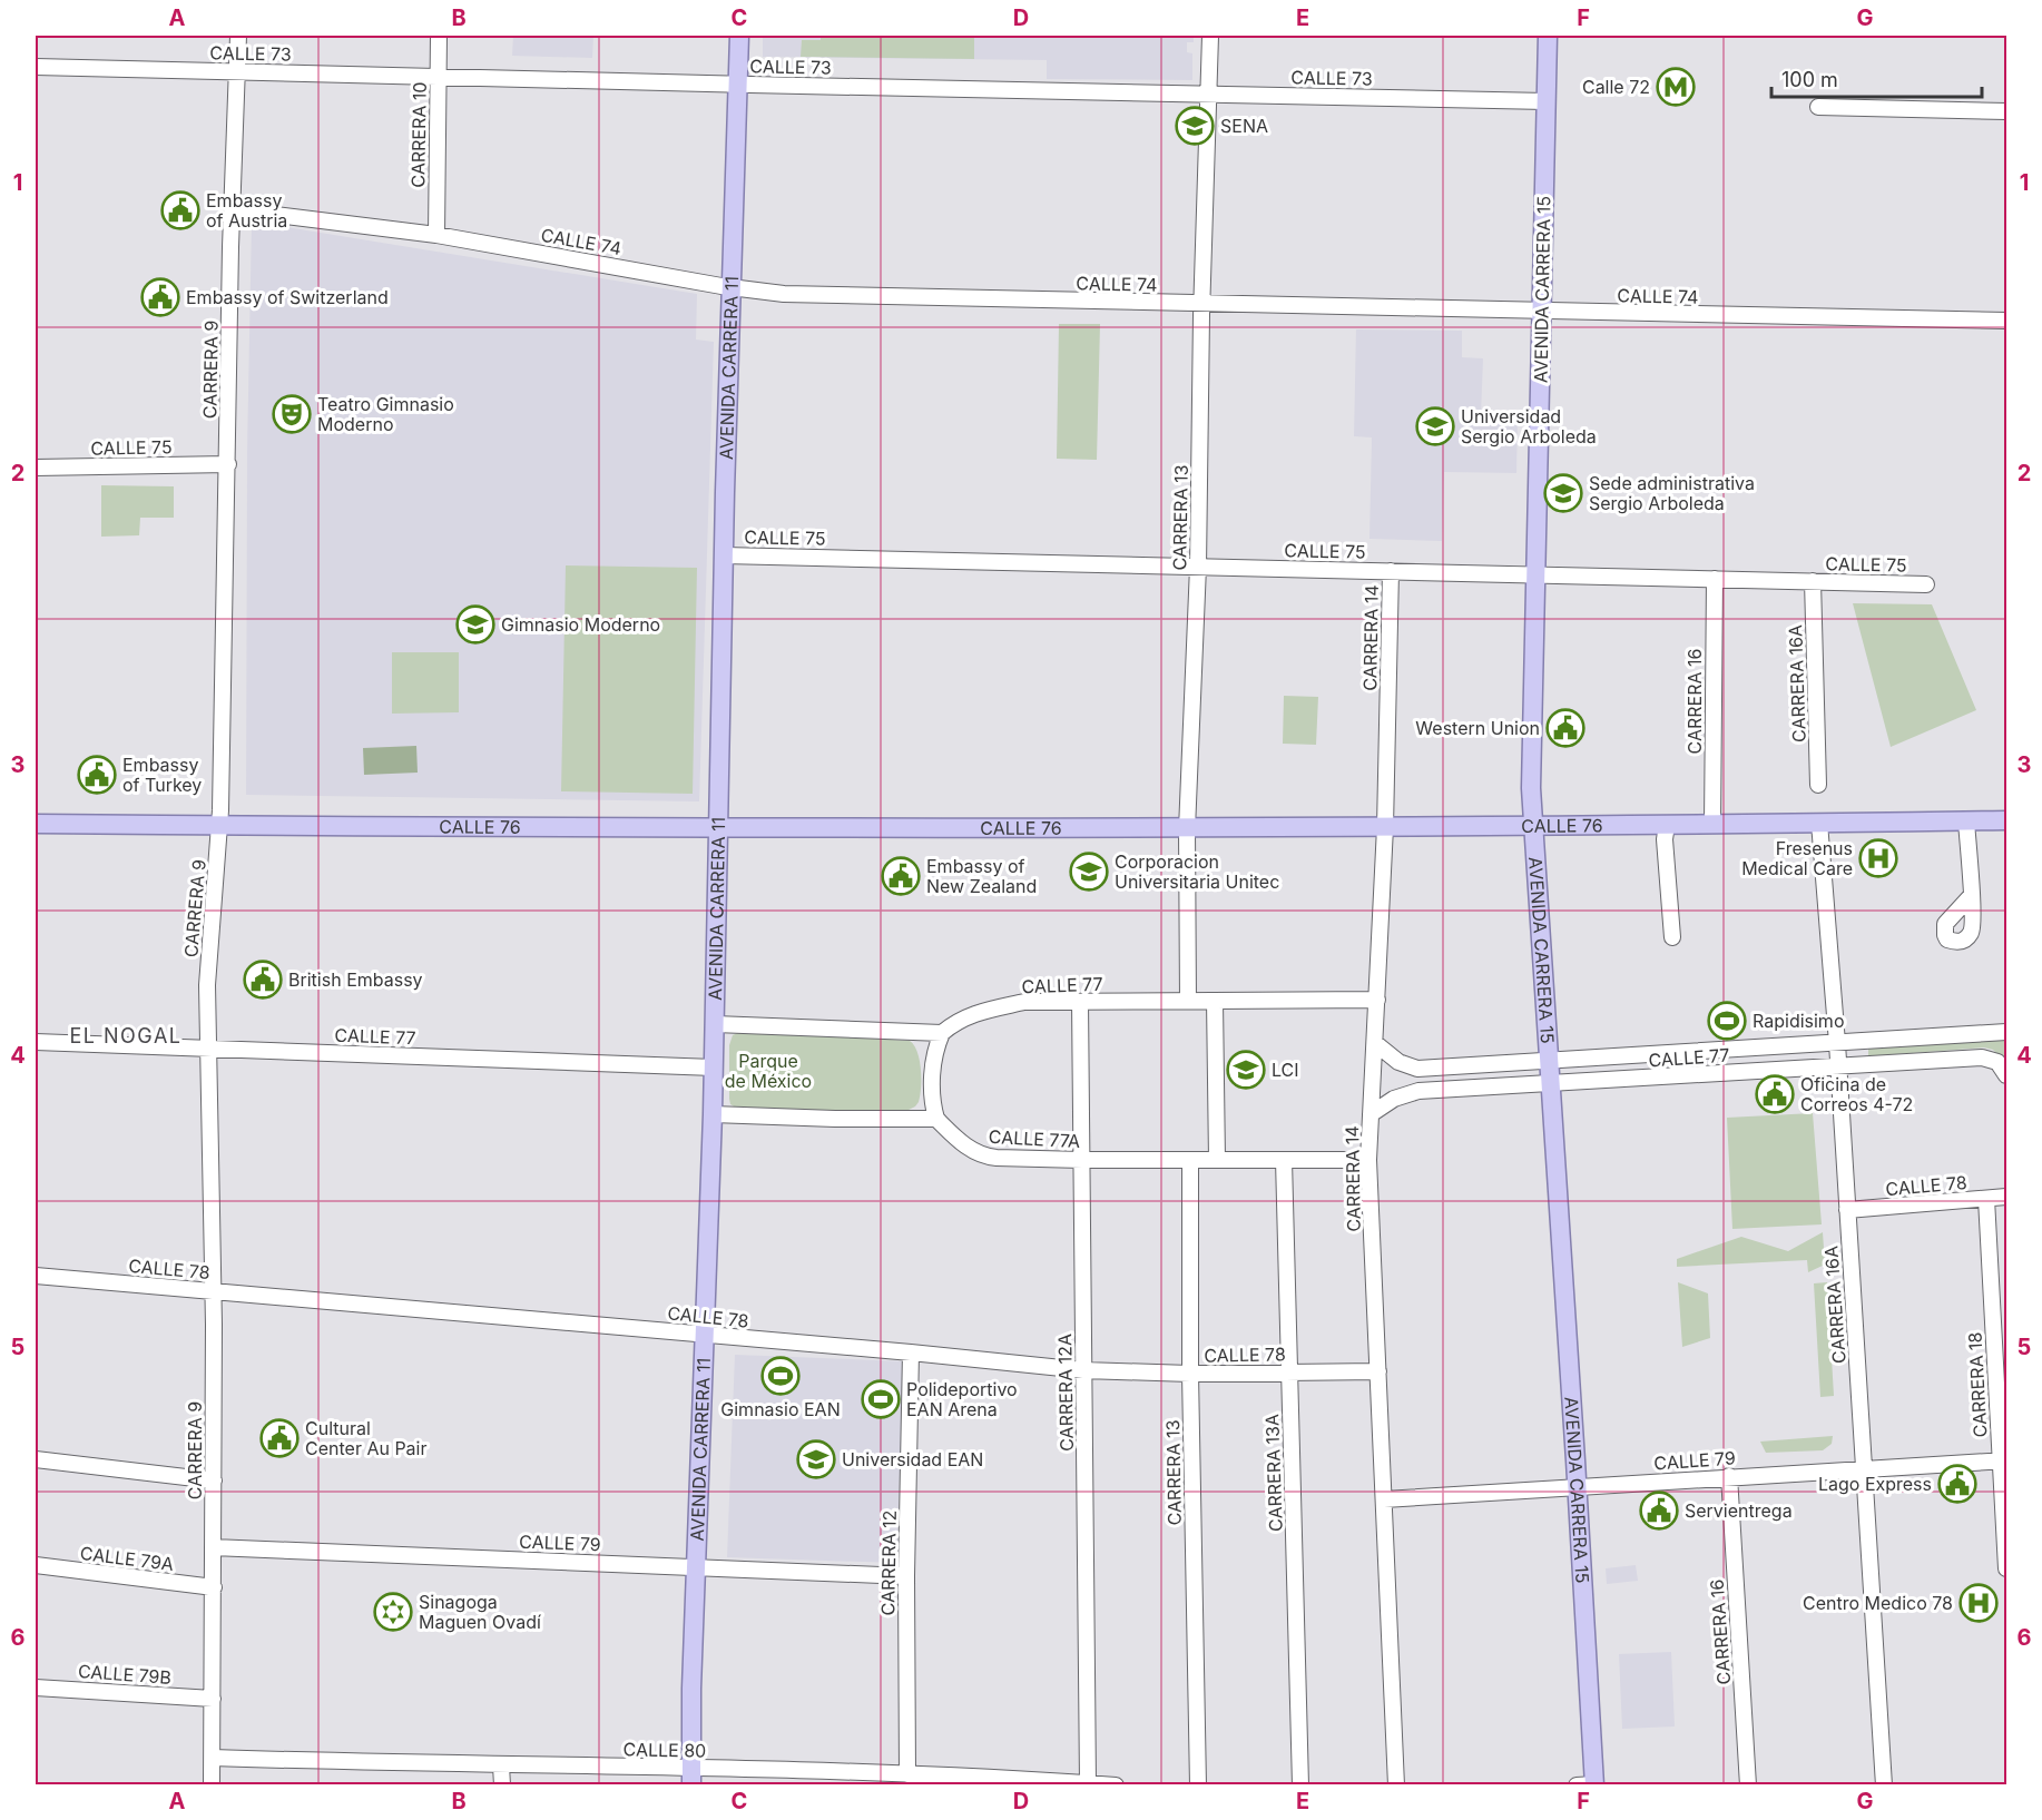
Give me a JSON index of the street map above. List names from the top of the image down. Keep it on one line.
{"streets":{"main road":["AVENIDA CARRERA 15","AVENIDA CARRERA 11","CALLE 76"],"street":["CALLE 73","CARRERA 10","CALLE 74","CARRERA 9","CALLE 75","CARRERA 13","CARRERA 14","CARRERA 16A","CARRERA 16","CALLE 77","CALLE 77A","CALLE 78","CARRERA 18","CARRERA 12A","CALLE 79","CARRERA 13A","CALLE 79A","CARRERA 12","CALLE 79B","CALLE 80"]},"crossings":[["CALLE 73","CARRERA 10"],["CALLE 73","AVENIDA CARRERA 15"],["CALLE 73","CARRERA 9"],["CALLE 73","AVENIDA CARRERA 11"],["CALLE 73","CARRERA 13"],["CARRERA 10","CALLE 74"],["CALLE 74","AVENIDA CARRERA 15"],["CALLE 74","CARRERA 9"],["CALLE 74","AVENIDA CARRERA 11"],["CALLE 74","CARRERA 13"],["AVENIDA CARRERA 15","CALLE 75"],["AVENIDA CARRERA 15","CALLE 76"],["AVENIDA CARRERA 15","CALLE 77"],["AVENIDA CARRERA 15","CALLE 79"],["CARRERA 9","CALLE 75"],["CARRERA 9","CALLE 76"],["CARRERA 9","CALLE 77"],["CARRERA 9","CALLE 78"],["CARRERA 9","CALLE 79"],["CARRERA 9","CALLE 79A"],["CARRERA 9","CALLE 79B"],["CARRERA 9","CALLE 80"],["AVENIDA CARRERA 11","CALLE 75"],["AVENIDA CARRERA 11","CALLE 76"],["AVENIDA CARRERA 11","CALLE 77"],["AVENIDA CARRERA 11","CALLE 78"],["AVENIDA CARRERA 11","CALLE 79"],["AVENIDA CARRERA 11","CALLE 80"],["CALLE 75","CARRERA 13"],["CALLE 75","CARRERA 14"],["CALLE 75","CARRERA 16A"],["CALLE 75","CARRERA 16"],["CARRERA 13","CALLE 76"],["CARRERA 13","CALLE 77"],["CARRERA 13","CALLE 77A"],["CARRERA 13","CALLE 78"],["CARRERA 14","CALLE 76"],["CARRERA 14","CALLE 77"],["CARRERA 14","CALLE 77A"],["CARRERA 14","CALLE 78"],["CARRERA 14","CALLE 79"],["CARRERA 16A","CALLE 76"],["CARRERA 16A","CALLE 77"],["CARRERA 16A","CALLE 78"],["CARRERA 16A","CALLE 79"],["CARRERA 16","CALLE 76"],["CARRERA 16","CALLE 79"],["CALLE 77","CALLE 77A"],["CALLE 77","CARRERA 12A"],["CALLE 77A","CARRERA 12A"],["CALLE 77A","CARRERA 13A"],["CALLE 78","CARRERA 18"],["CALLE 78","CARRERA 12A"],["CALLE 78","CARRERA 13A"],["CALLE 78","CARRERA 12"],["CARRERA 18","CALLE 79"],["CARRERA 12A","CALLE 80"],["CALLE 79","CARRERA 12"],["CARRERA 12","CALLE 80"]],"districts":["EL NOGAL"],"parks":["Parque de México"],"places":{"metro station":["Calle 72"],"school or university":["SENA","Universidad Sergio Arboleda","Sede administrativa Sergio Arboleda","Gimnasio Moderno","Corporacion Universitaria Unitec","LCI","Universidad EAN"],"public building":["Embassy of Austria","Embassy of Switzerland","Western Union","Embassy of Turkey","Embassy of New Zealand","British Embassy","Oficina de Correos 4-72","Cultural Center Au Pair","Lago Express","Servientrega"],"theatre":["Teatro Gimnasio Moderno"],"hospital":["Fresenus Medical Care","Centro Medico 78"],"sports":["Rapidisimo","Gimnasio EAN","Polideportivo EAN Arena"],"synagogue":["Sinagoga Maguen Ovadí"]},"scale_bar":"100 m","grid":{"columns":["A","B","C","D","E","F","G"],"rows":["1","2","3","4","5","6"]}}
